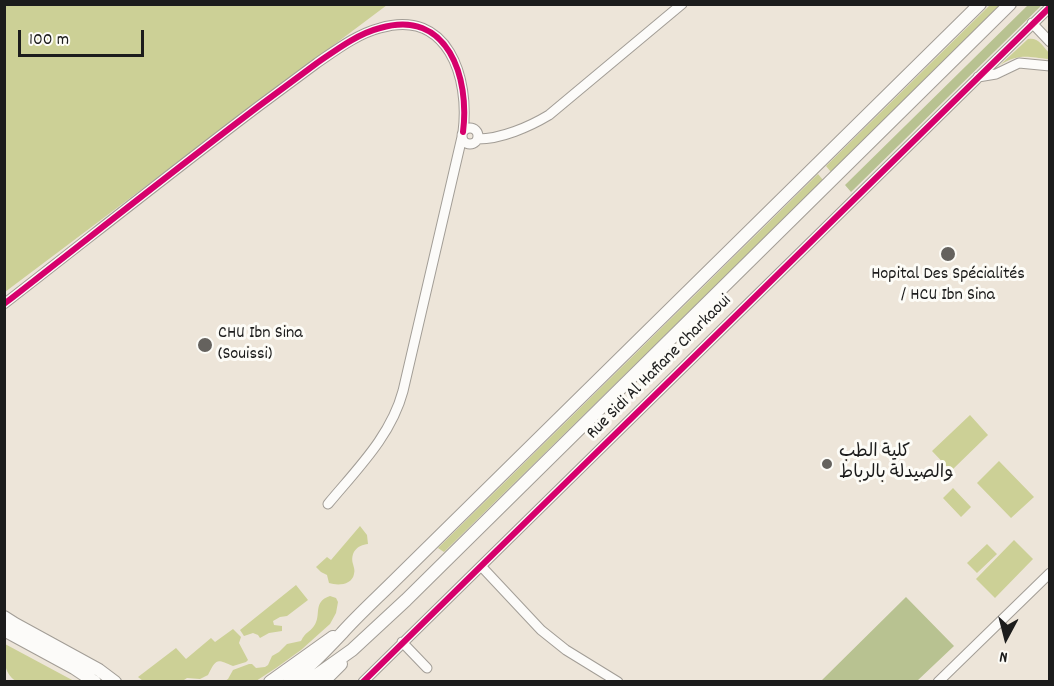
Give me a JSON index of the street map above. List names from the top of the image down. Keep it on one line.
{"streets":{"street":["Rue Sidi Al Hafiane Charkaoui"]},"places":["Hopital Des Spécialités / HCU Ibn Sina","CHU Ibn Sina (Souissi)","كلية الطب والصيدلة بالرباط"],"scale_bar":"100 m","north":"bottom"}
